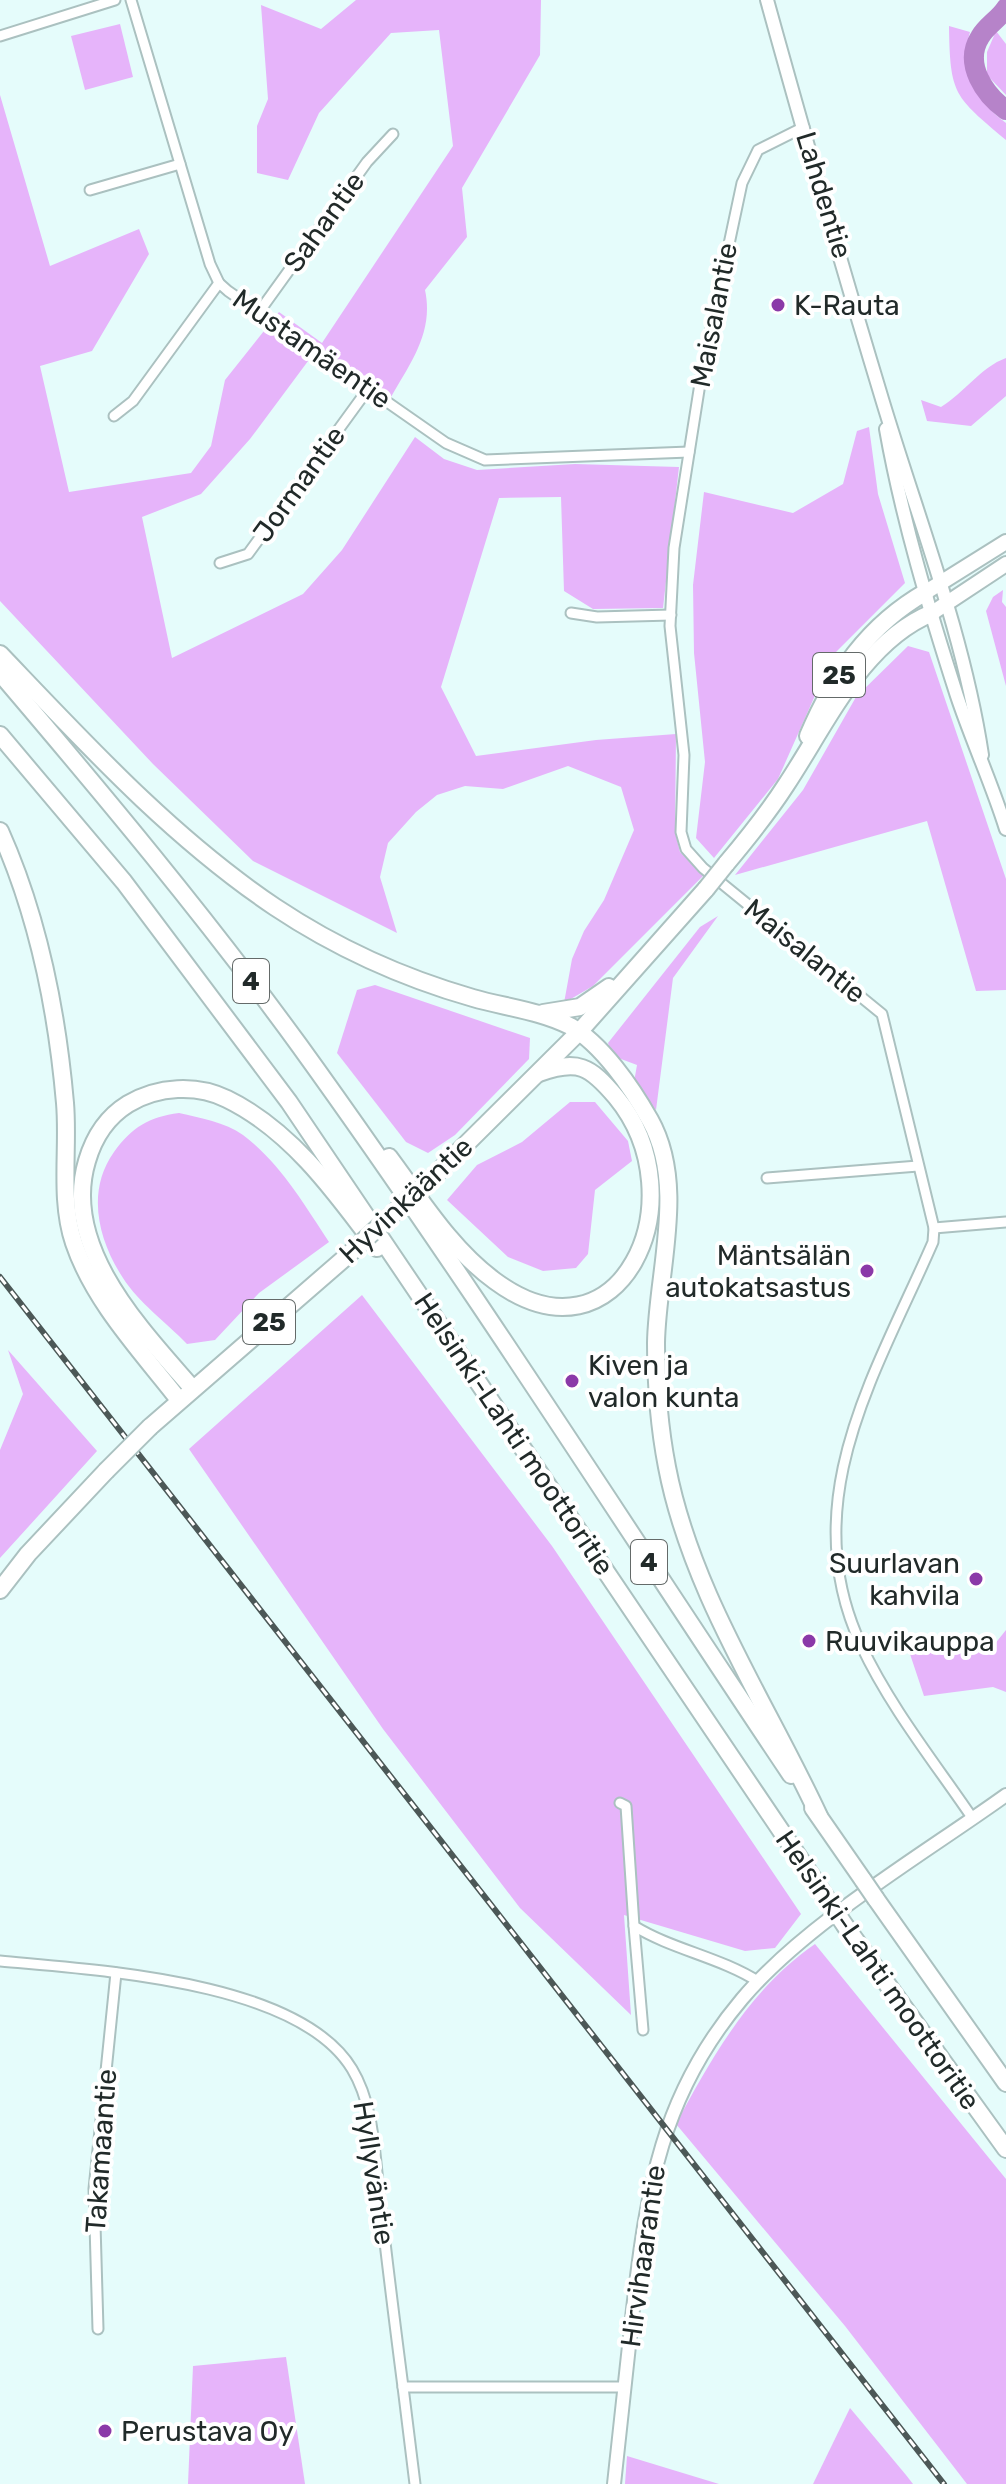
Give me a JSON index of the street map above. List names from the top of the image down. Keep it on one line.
{"streets":{"highway":["25","4","Hyvinkääntie","Helsinki-Lahti moottoritie"],"main road":["Lahdentie","Hirvihaarantie"],"street":["Sahantie","Maisalantie","Mustamäentie","Jormantie","Takamaantie","Hyllyväntie"]},"crossings":[["Lahdentie","Maisalantie"],["Lahdentie","Hyvinkääntie"],["Sahantie","Mustamäentie"],["Maisalantie","Mustamäentie"],["Mustamäentie","Jormantie"],["Takamaantie","Hyllyväntie"]],"places":["K-Rauta","Mäntsälän autokatsastus","Kiven ja valon kunta","Suurlavan kahvila","Ruuvikauppa","Perustava Oy"]}
